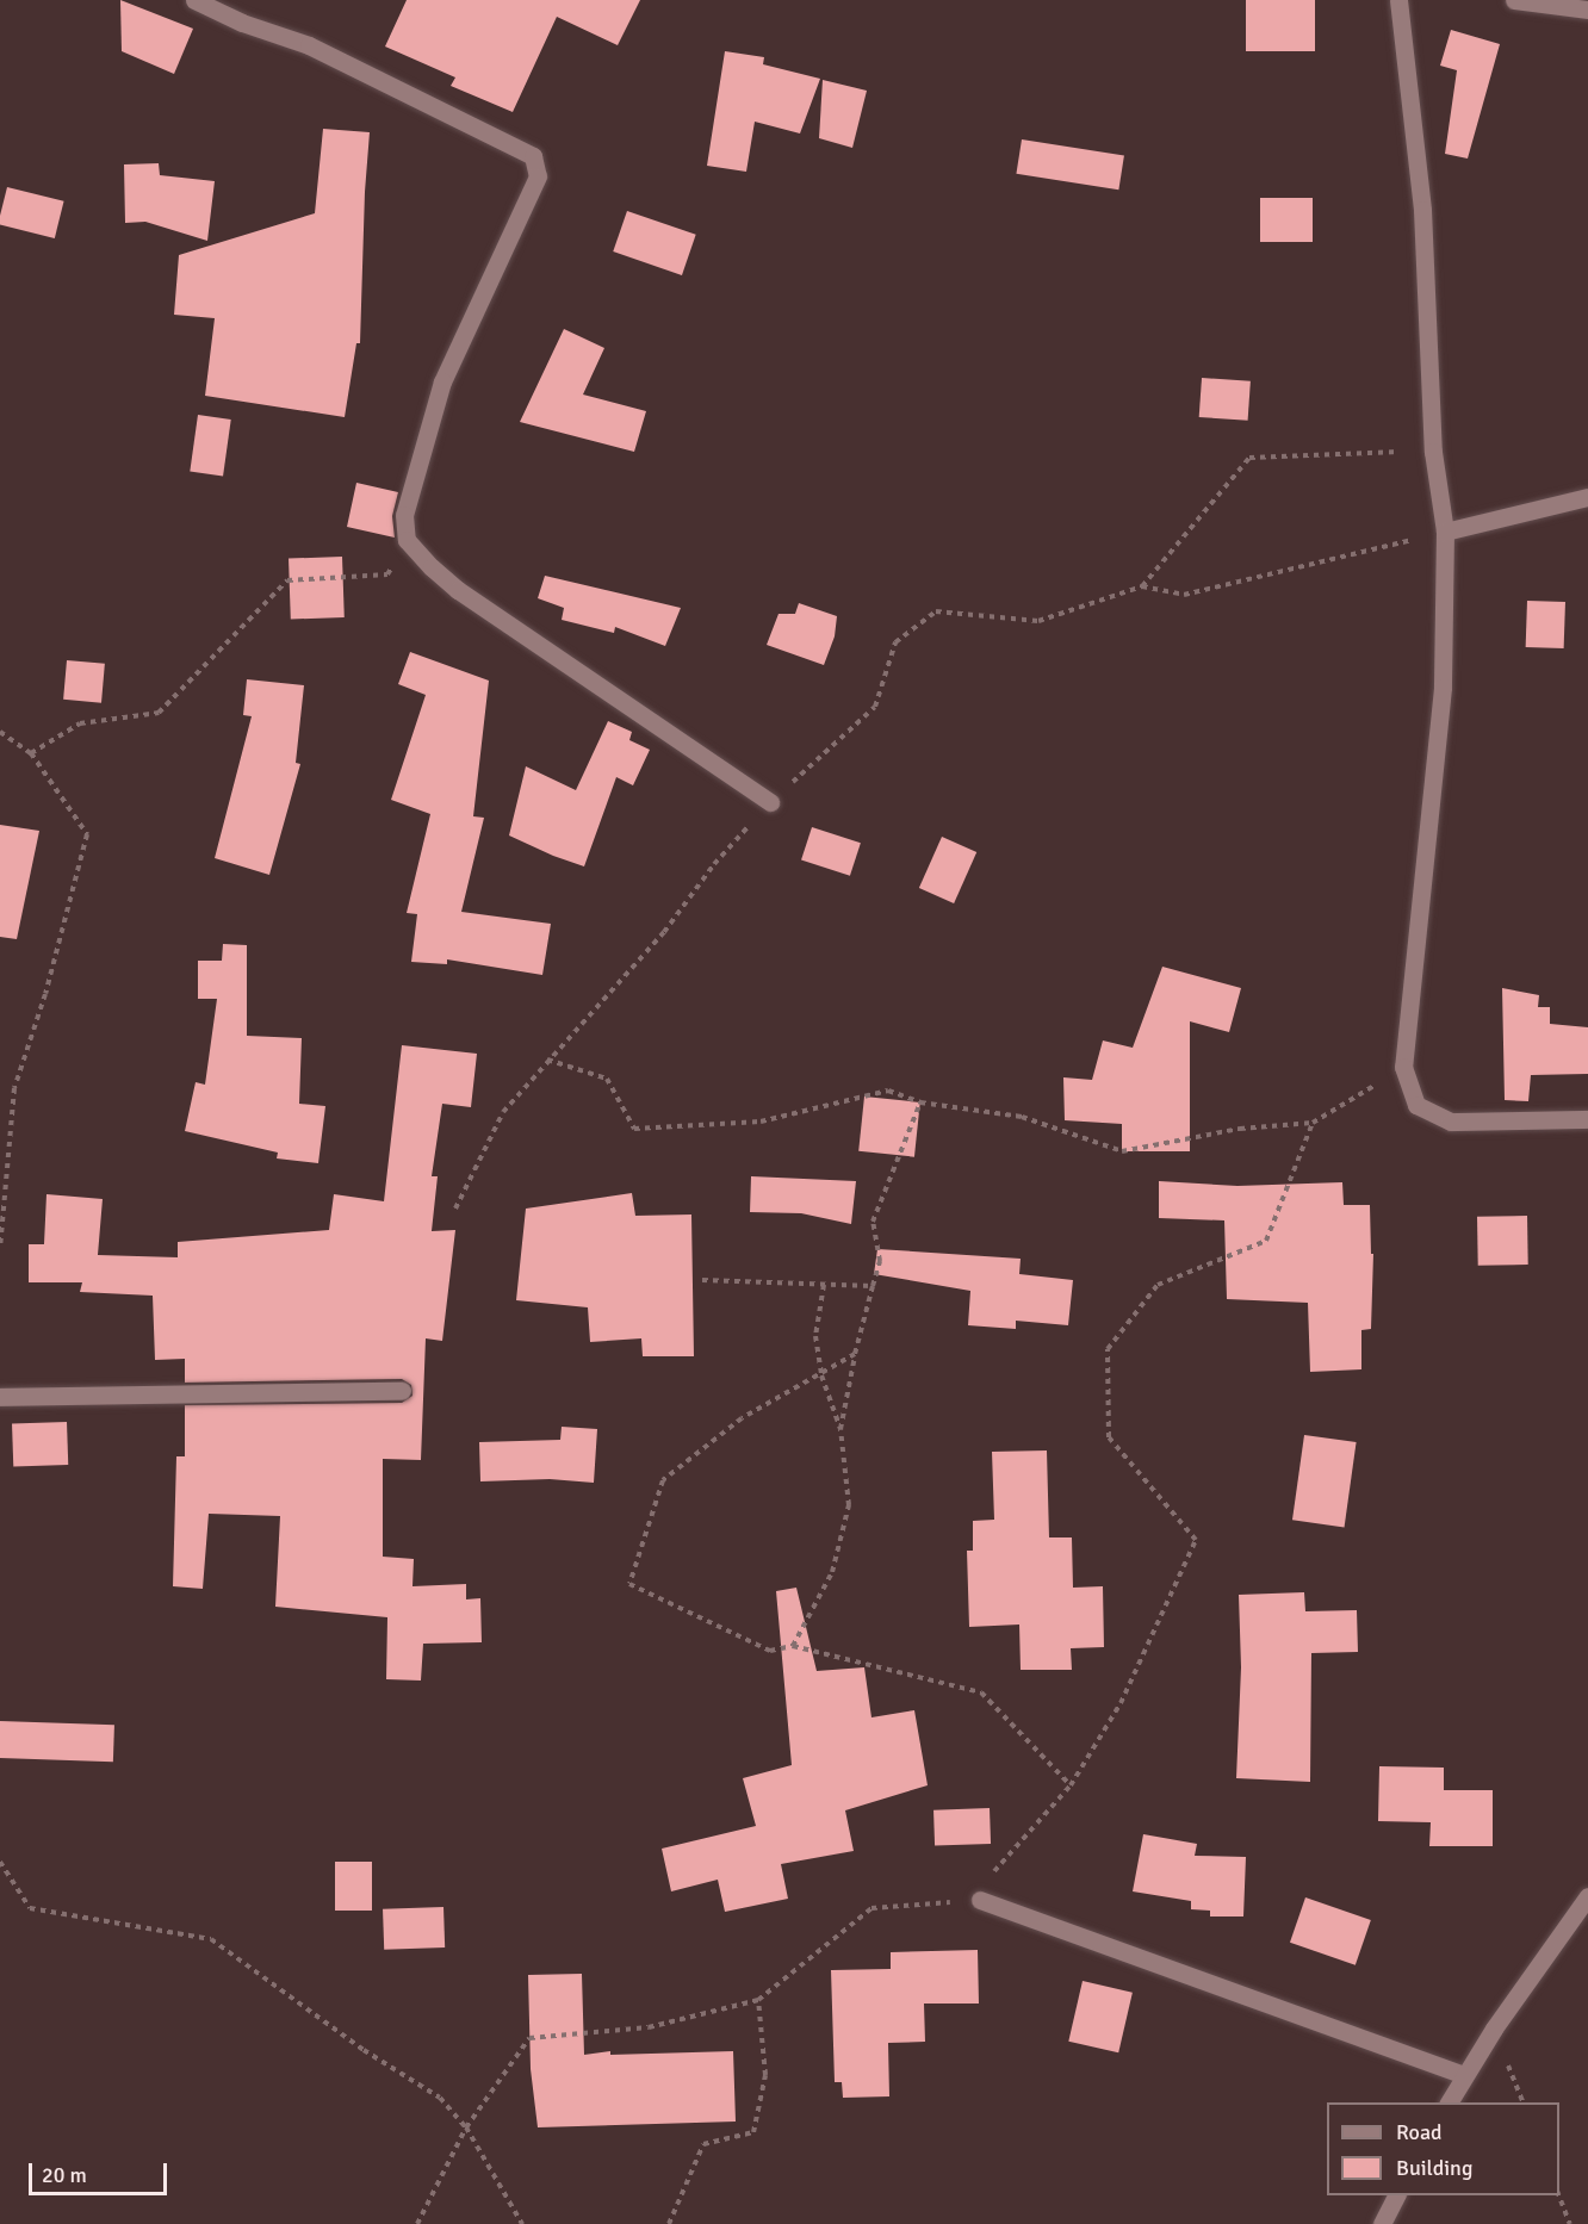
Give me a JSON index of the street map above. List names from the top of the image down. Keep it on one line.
{"legend":["Road","Building"],"scale_bar":"20 m"}
